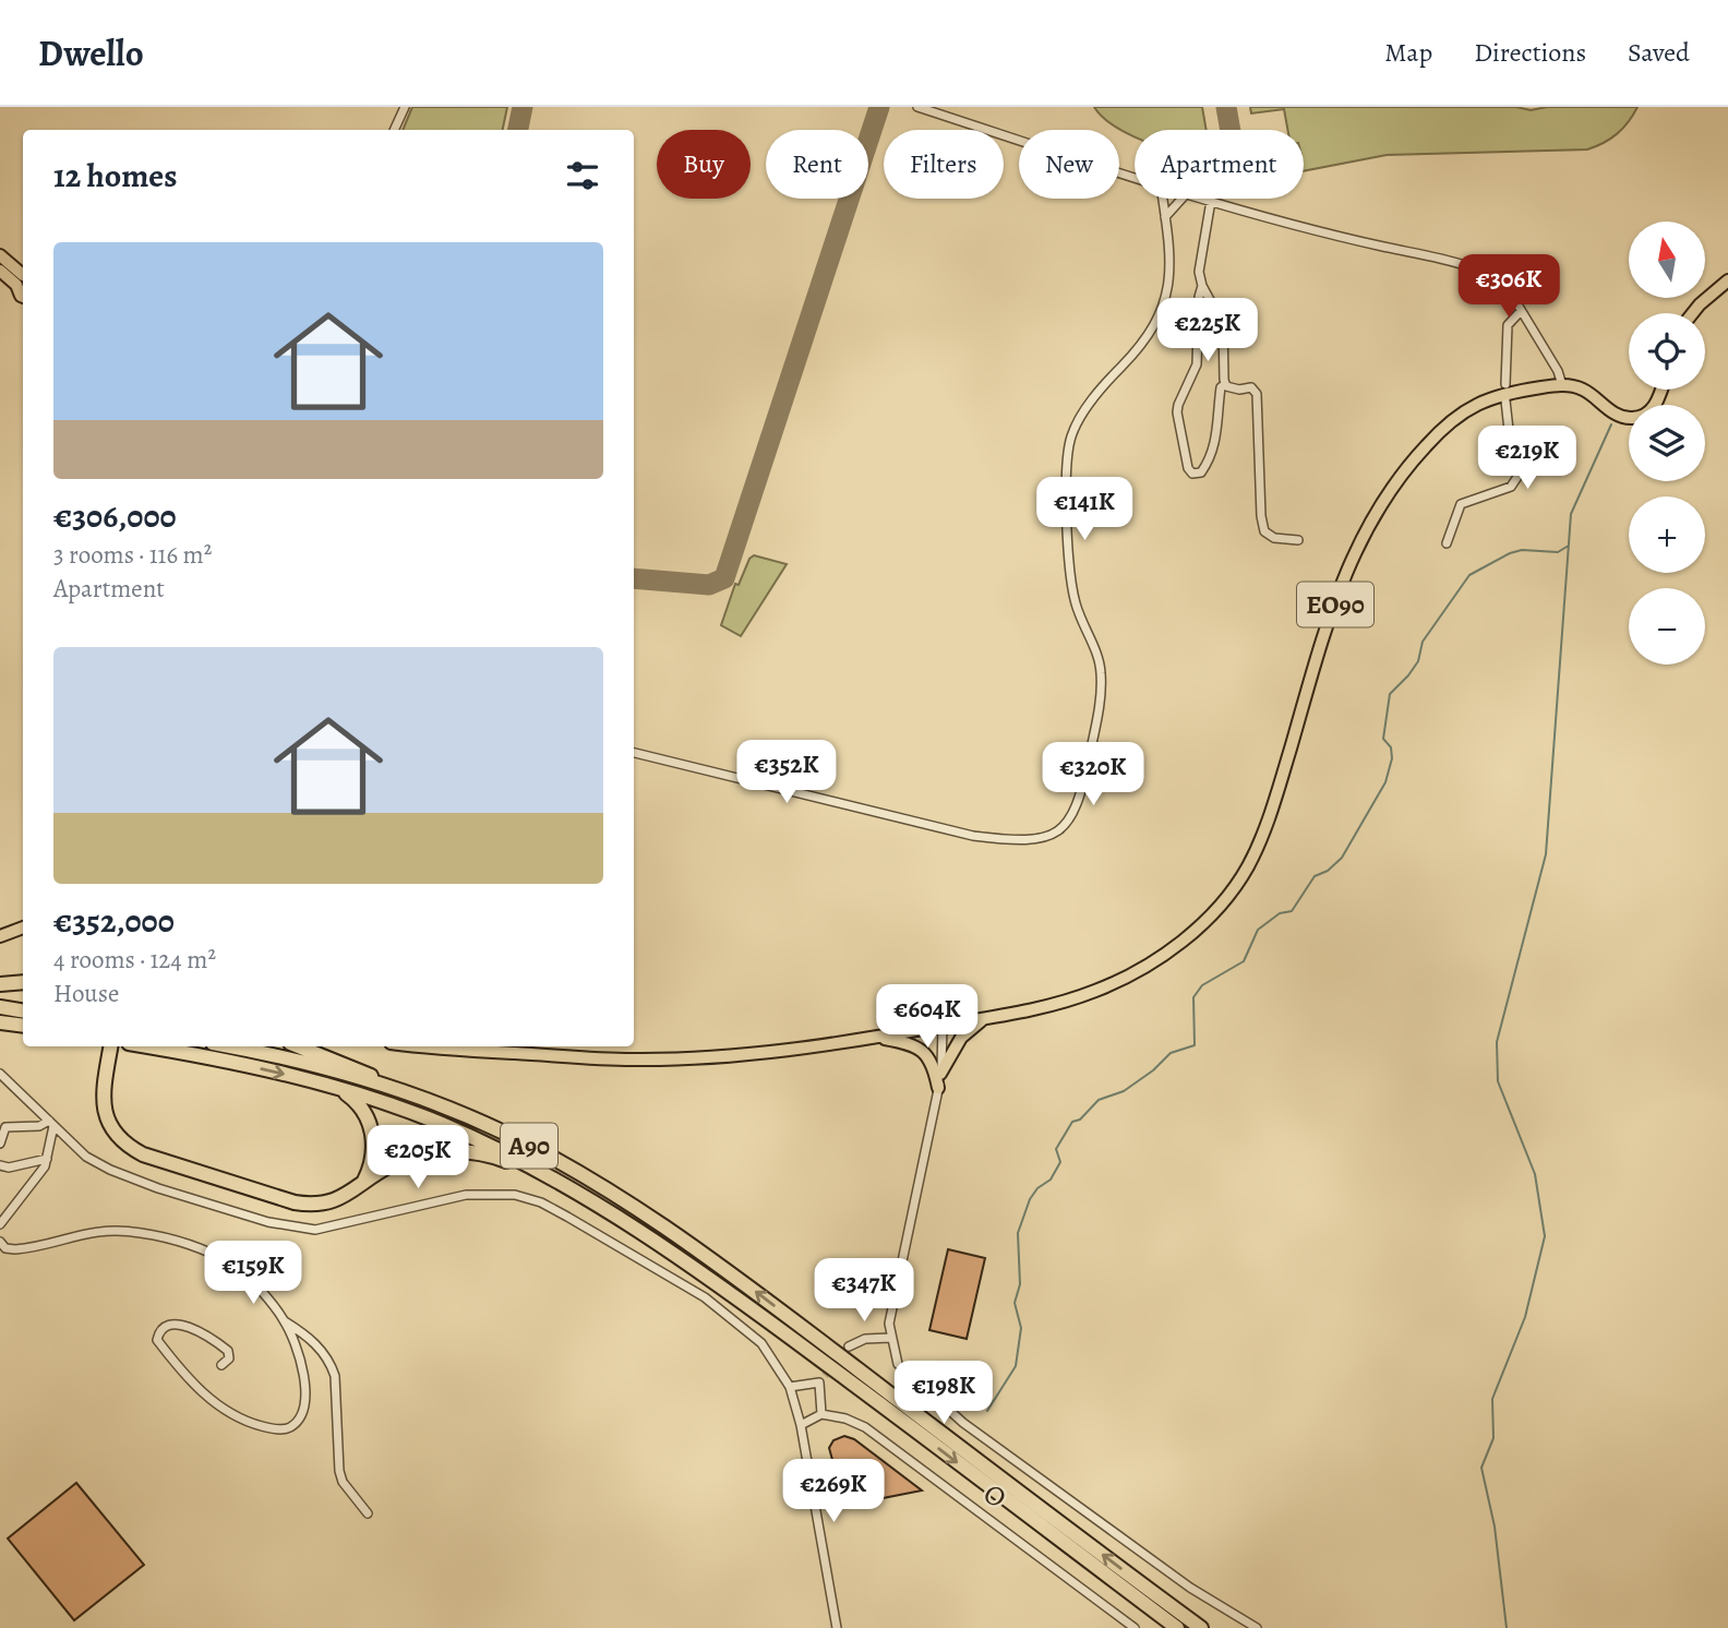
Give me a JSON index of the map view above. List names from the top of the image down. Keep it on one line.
{"streets":{"highway":["Α90"],"main road":["ΕΟ90"],"street":["Ο"]},"north":"top","page":{"header":"Dwello","nav":["Map","Directions","Saved"],"chip":["Buy","Rent","Filters","New","Apartment"],"heading":"12 homes","map_buttons":["+","−"],"list":[{"name":"€306,000","note":"3 rooms · 116 m² · Apartment"},{"name":"€352,000","note":"4 rooms · 124 m² · House"}],"price":["€306K","€225K","€219K","€141K","€352K","€320K","€604K","€205K","€159K","€347K","€198K","€269K"]}}
